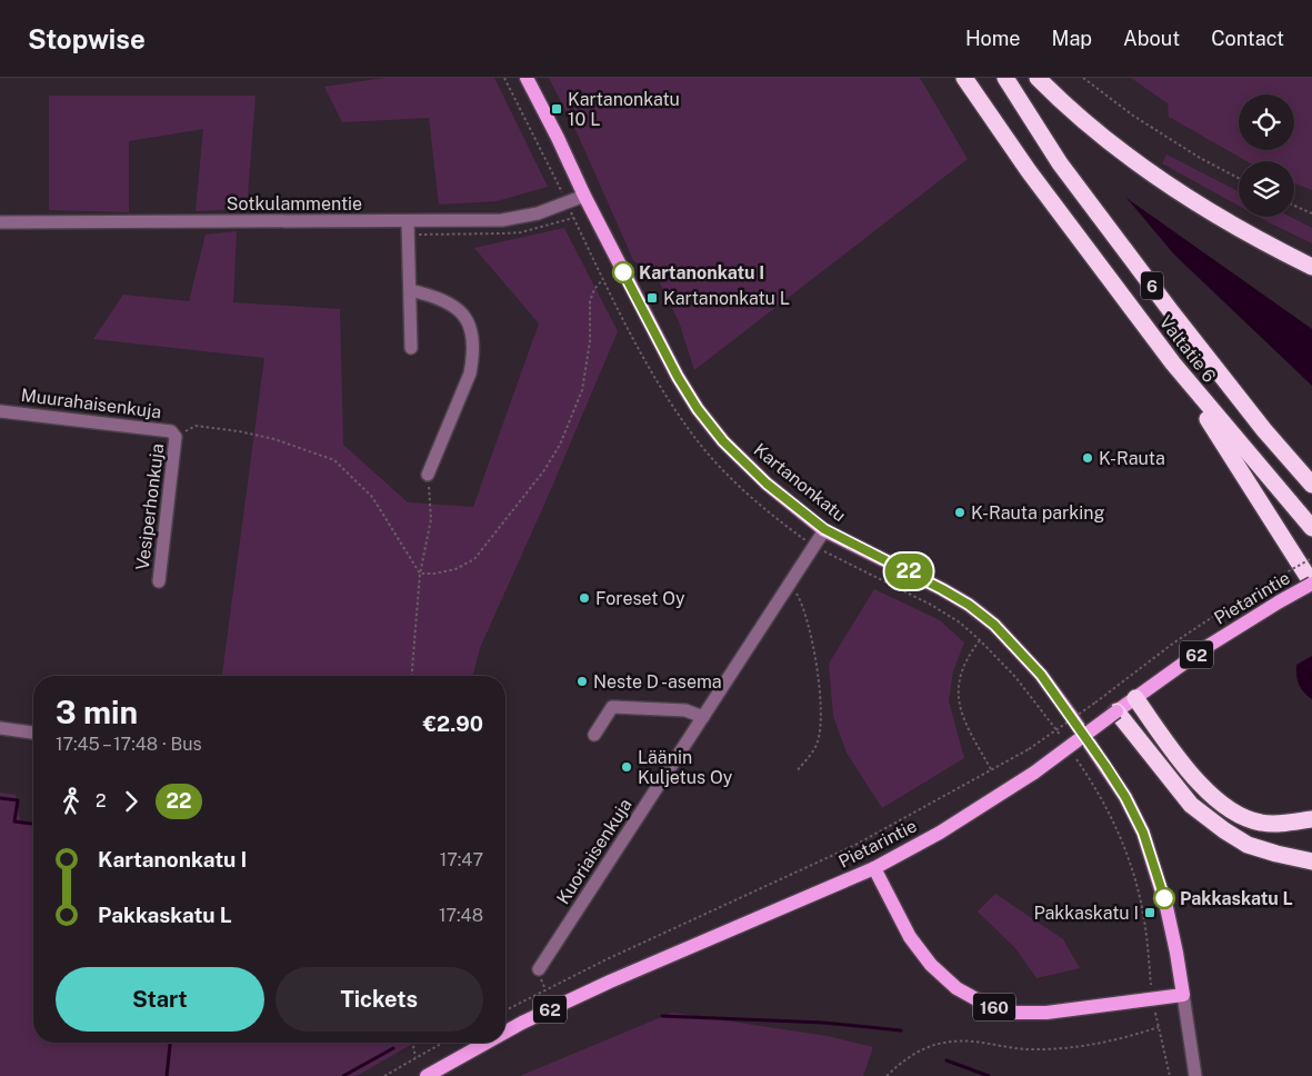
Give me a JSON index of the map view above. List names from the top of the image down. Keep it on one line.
{"streets":{"highway":["6","Valtatie 6"],"main road":["Kartanonkatu","Pietarintie","62","160"],"street":["Sotkulammentie","Muurahaisenkuja","Vesiperhonkuja","Kuoriaisenkuja"]},"crossings":[["Sotkulammentie","Kartanonkatu"],["Muurahaisenkuja","Vesiperhonkuja"],["Kartanonkatu","Kuoriaisenkuja"],["Kartanonkatu","160"],["Pietarintie","160"]],"places":{"transit":["Kartanonkatu 10 L","Kartanonkatu L","Pakkaskatu I"],"other":["Kartanonkatu I","K-Rauta","K-Rauta parking","Foreset Oy","Neste D -asema","Läänin Kuljetus Oy","Pakkaskatu L"]},"lines":["bus line 22"],"page":{"header":"Stopwise","nav":["Home","Map","About","Contact"],"on_map":"22","heading":["3 min","17:45 – 17:48 · Bus","€2.90"],"legs":["2","22"],"list":[{"name":"Kartanonkatu I","value":"17:47"},{"name":"Pakkaskatu L","value":"17:48"}],"buttons":["Start","Tickets"]}}
